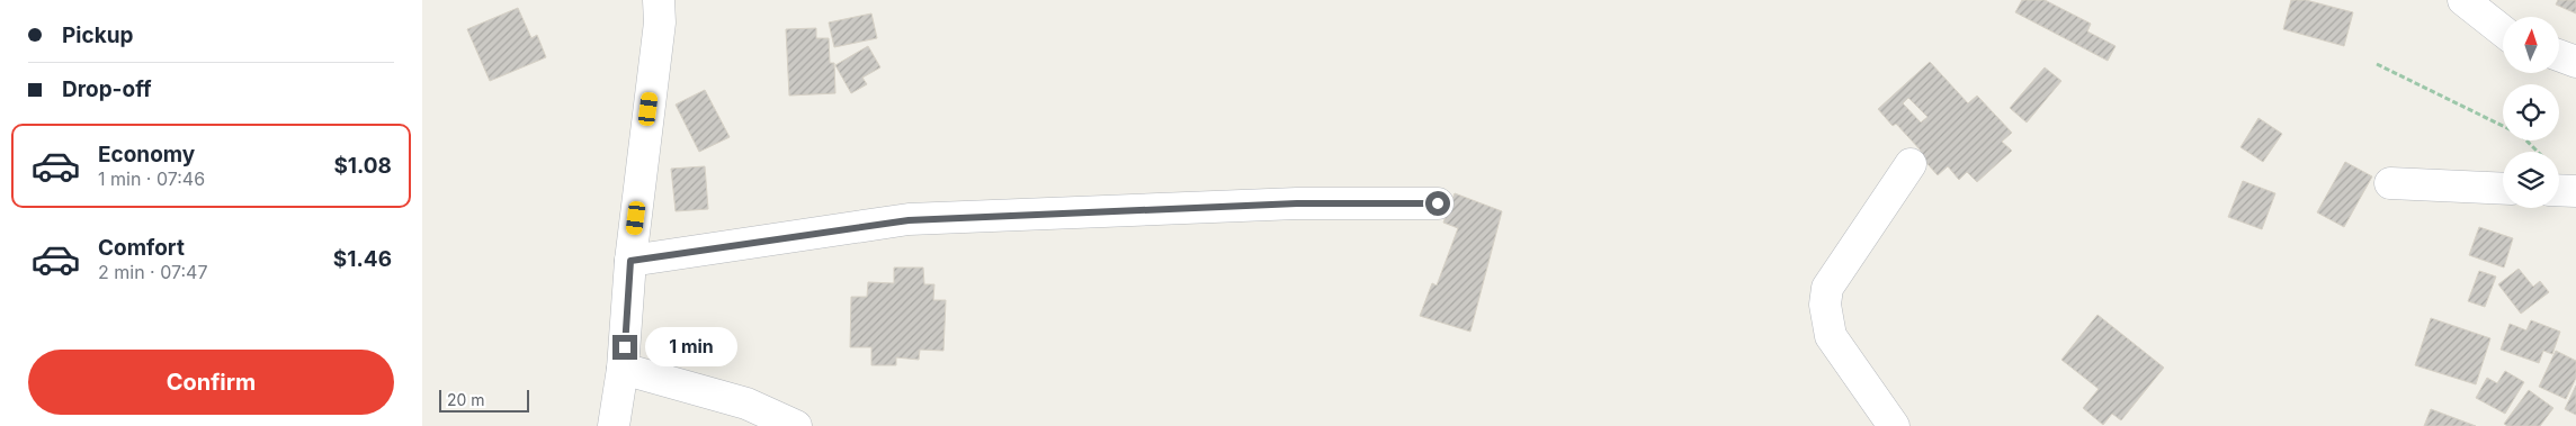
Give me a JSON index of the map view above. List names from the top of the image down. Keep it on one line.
{"scale_bar":"20 m","north":"top","page":{"banner":["Pickup","Drop-off"],"list":[{"name":"Economy","note":"1 min · 07:46","value":"$1.08"},{"name":"Comfort","note":"2 min · 07:47","value":"$1.46"}],"bubble":"1 min","buttons":"Confirm","scale":"20 m"}}
